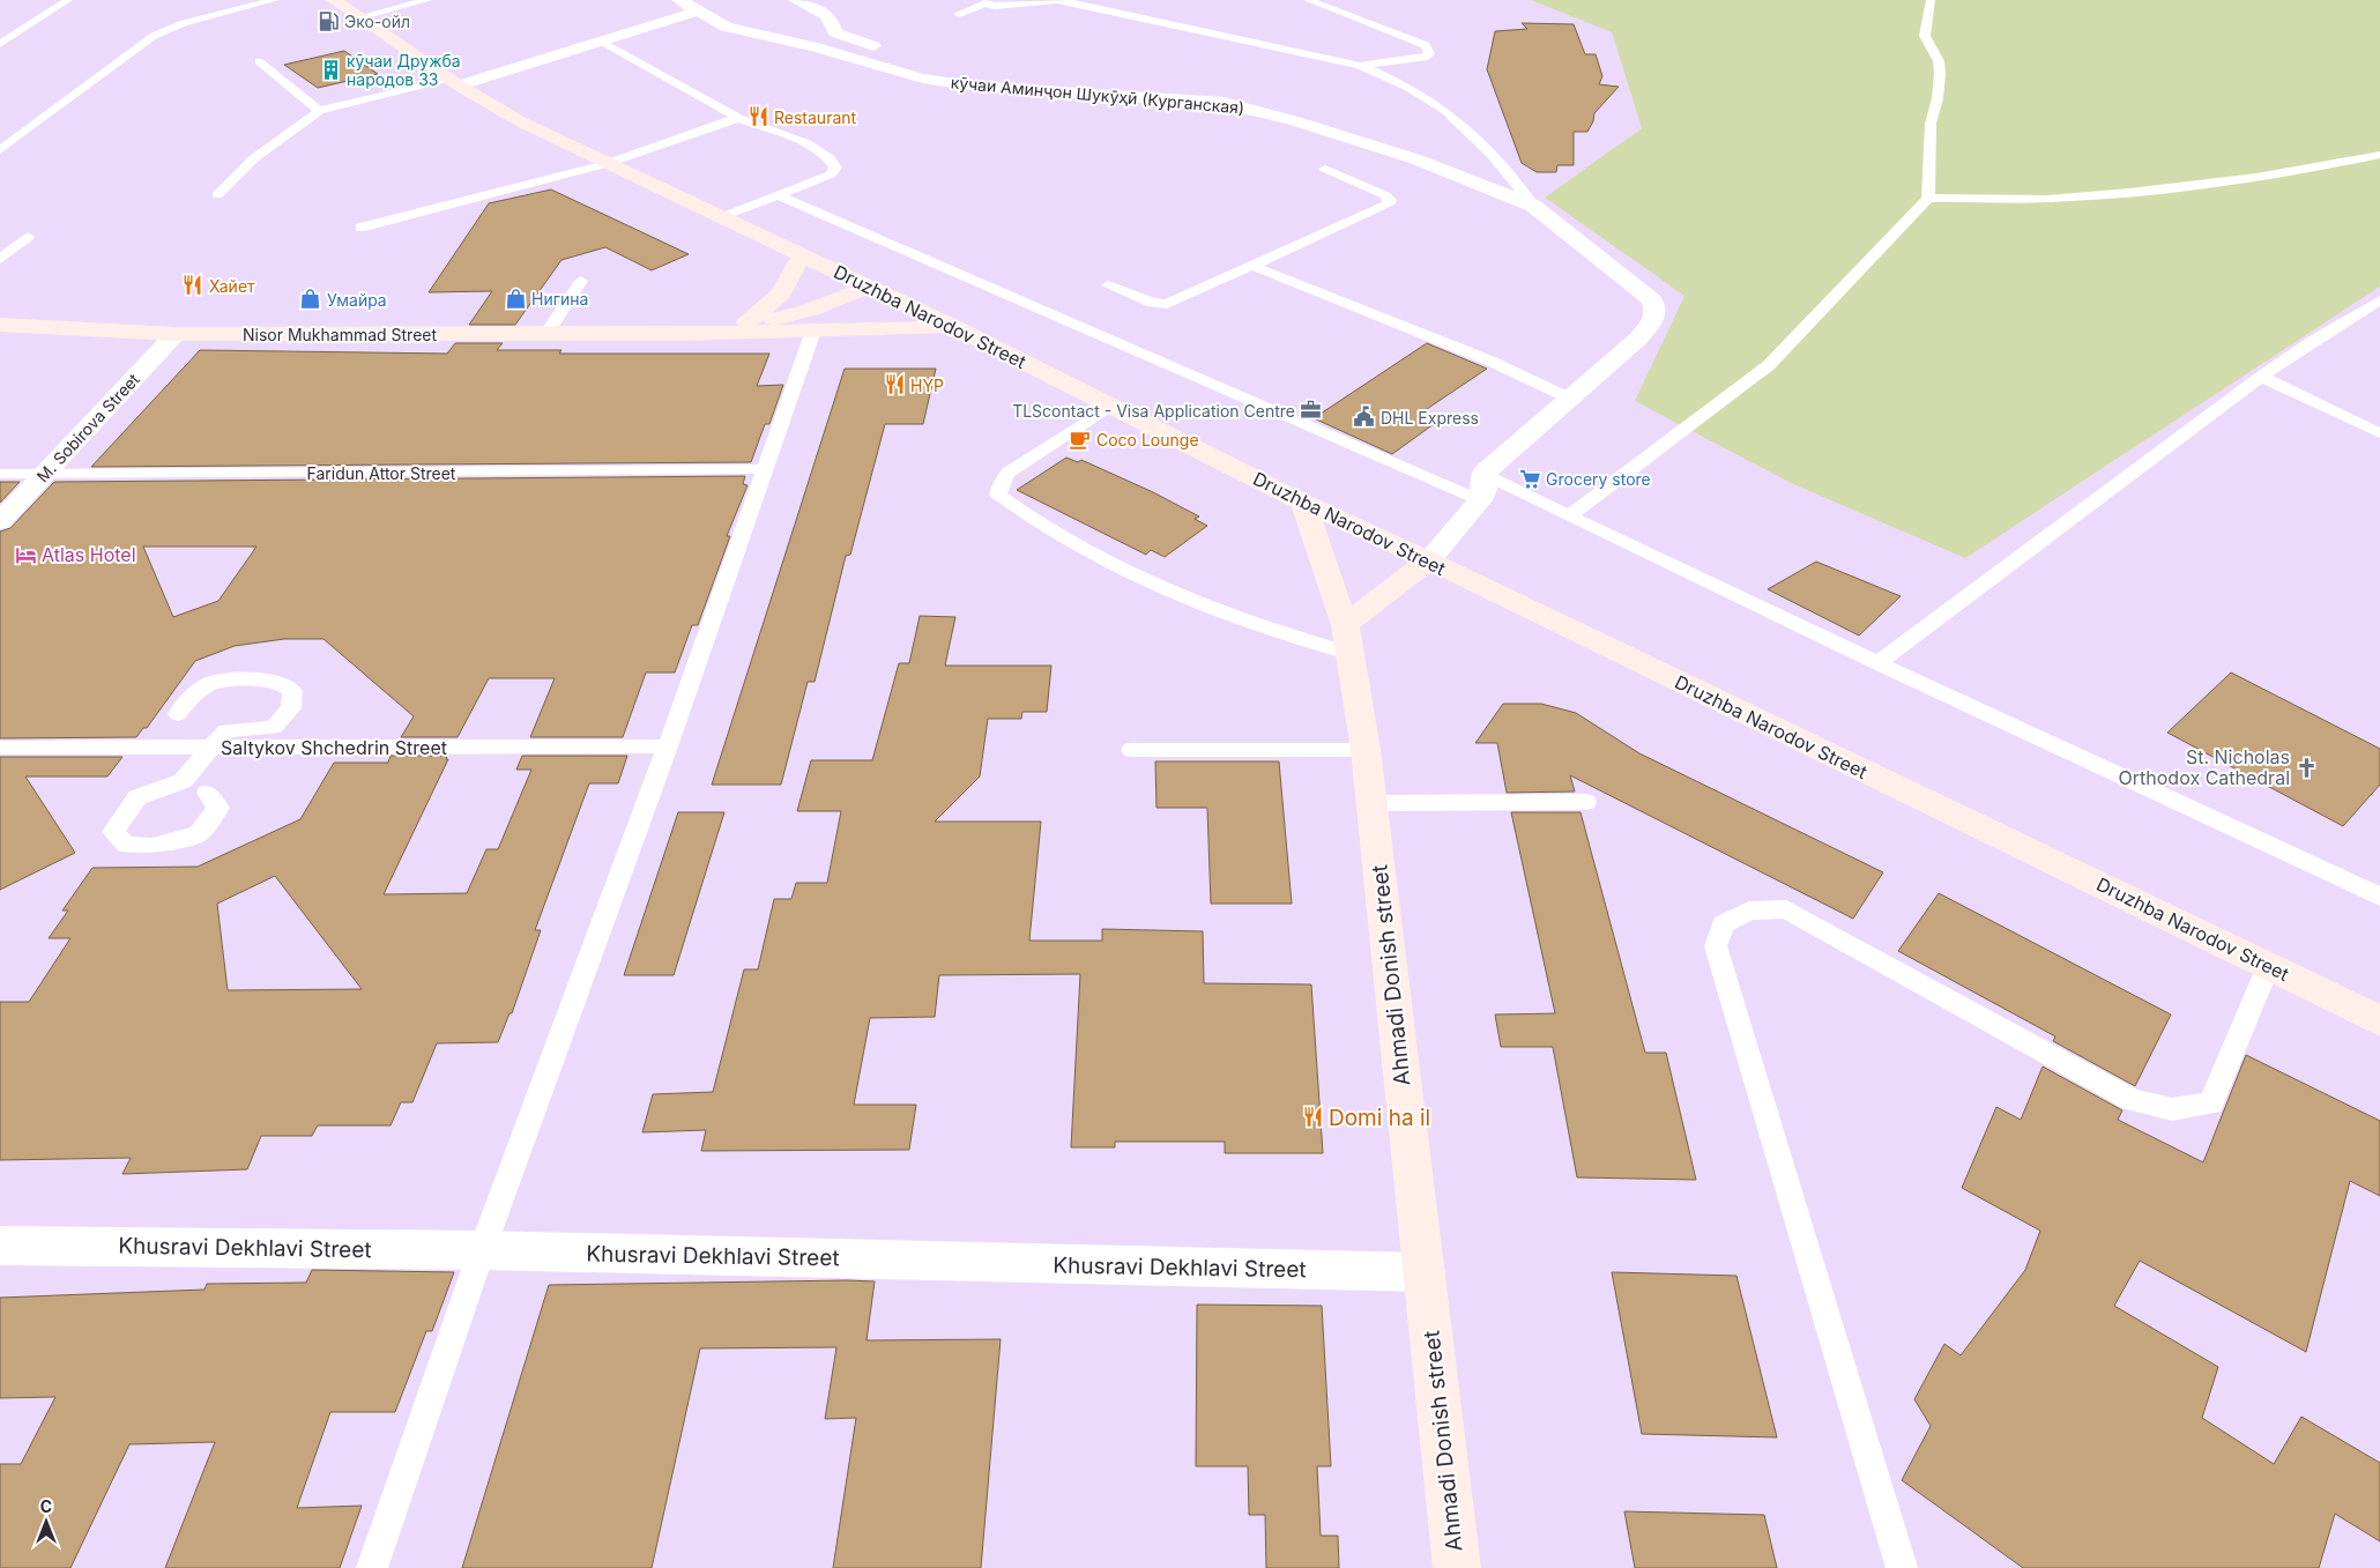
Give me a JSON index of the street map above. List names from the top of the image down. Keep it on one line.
{"streets":{"main road":["Druzhba Narodov Street","Nisor Mukhammad Street","Ahmadi Donish street"],"street":["кӯчаи Аминҷон Шукӯҳӣ (Курганская)","M. Sobirova Street","Khusravi Dekhlavi Street"],"lane":["Faridun Attor Street","Saltykov Shchedrin Street"]},"crossings":[["Druzhba Narodov Street","Nisor Mukhammad Street"],["Druzhba Narodov Street","Ahmadi Donish street"],["Nisor Mukhammad Street","M. Sobirova Street"],["M. Sobirova Street","Faridun Attor Street"],["Ahmadi Donish street","Khusravi Dekhlavi Street"]],"places":{"fuel station":["Эко-ойл"],"building":["кӯчаи Дружба народов 33"],"restaurant":["Restaurant","Хайет","HYP","Domi ha il"],"shop":["Нигина","Умайра"],"office":["TLScontact - Visa Application Centre"],"public building":["DHL Express"],"cafe":["Coco Lounge"],"supermarket":["Grocery store"],"hotel":["Atlas Hotel"],"church":["St. Nicholas Orthodox Cathedral"]},"north":"top"}
